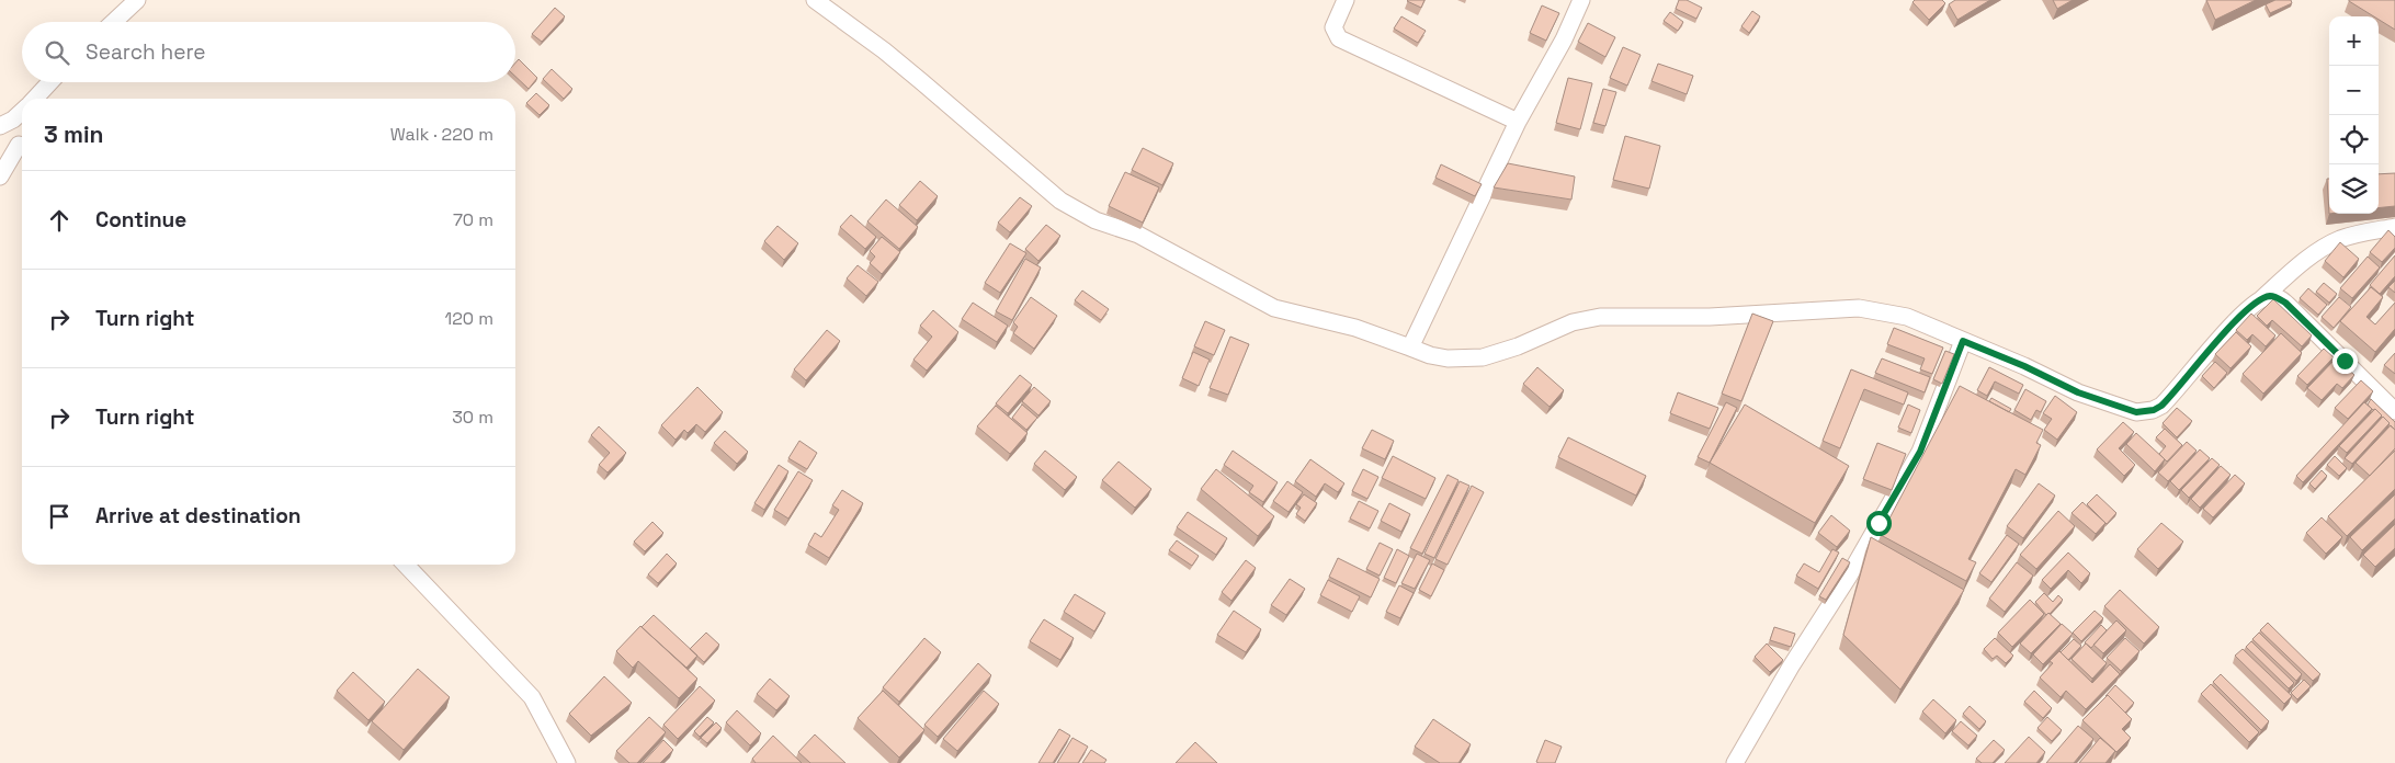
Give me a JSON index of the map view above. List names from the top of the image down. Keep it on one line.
{"page":{"map_buttons":["+","−"],"search":"Search here","heading":["3 min","Walk · 220 m"],"list":[["Continue","70 m"],["Turn right","120 m"],["Turn right","30 m"],"Arrive at destination"]}}
